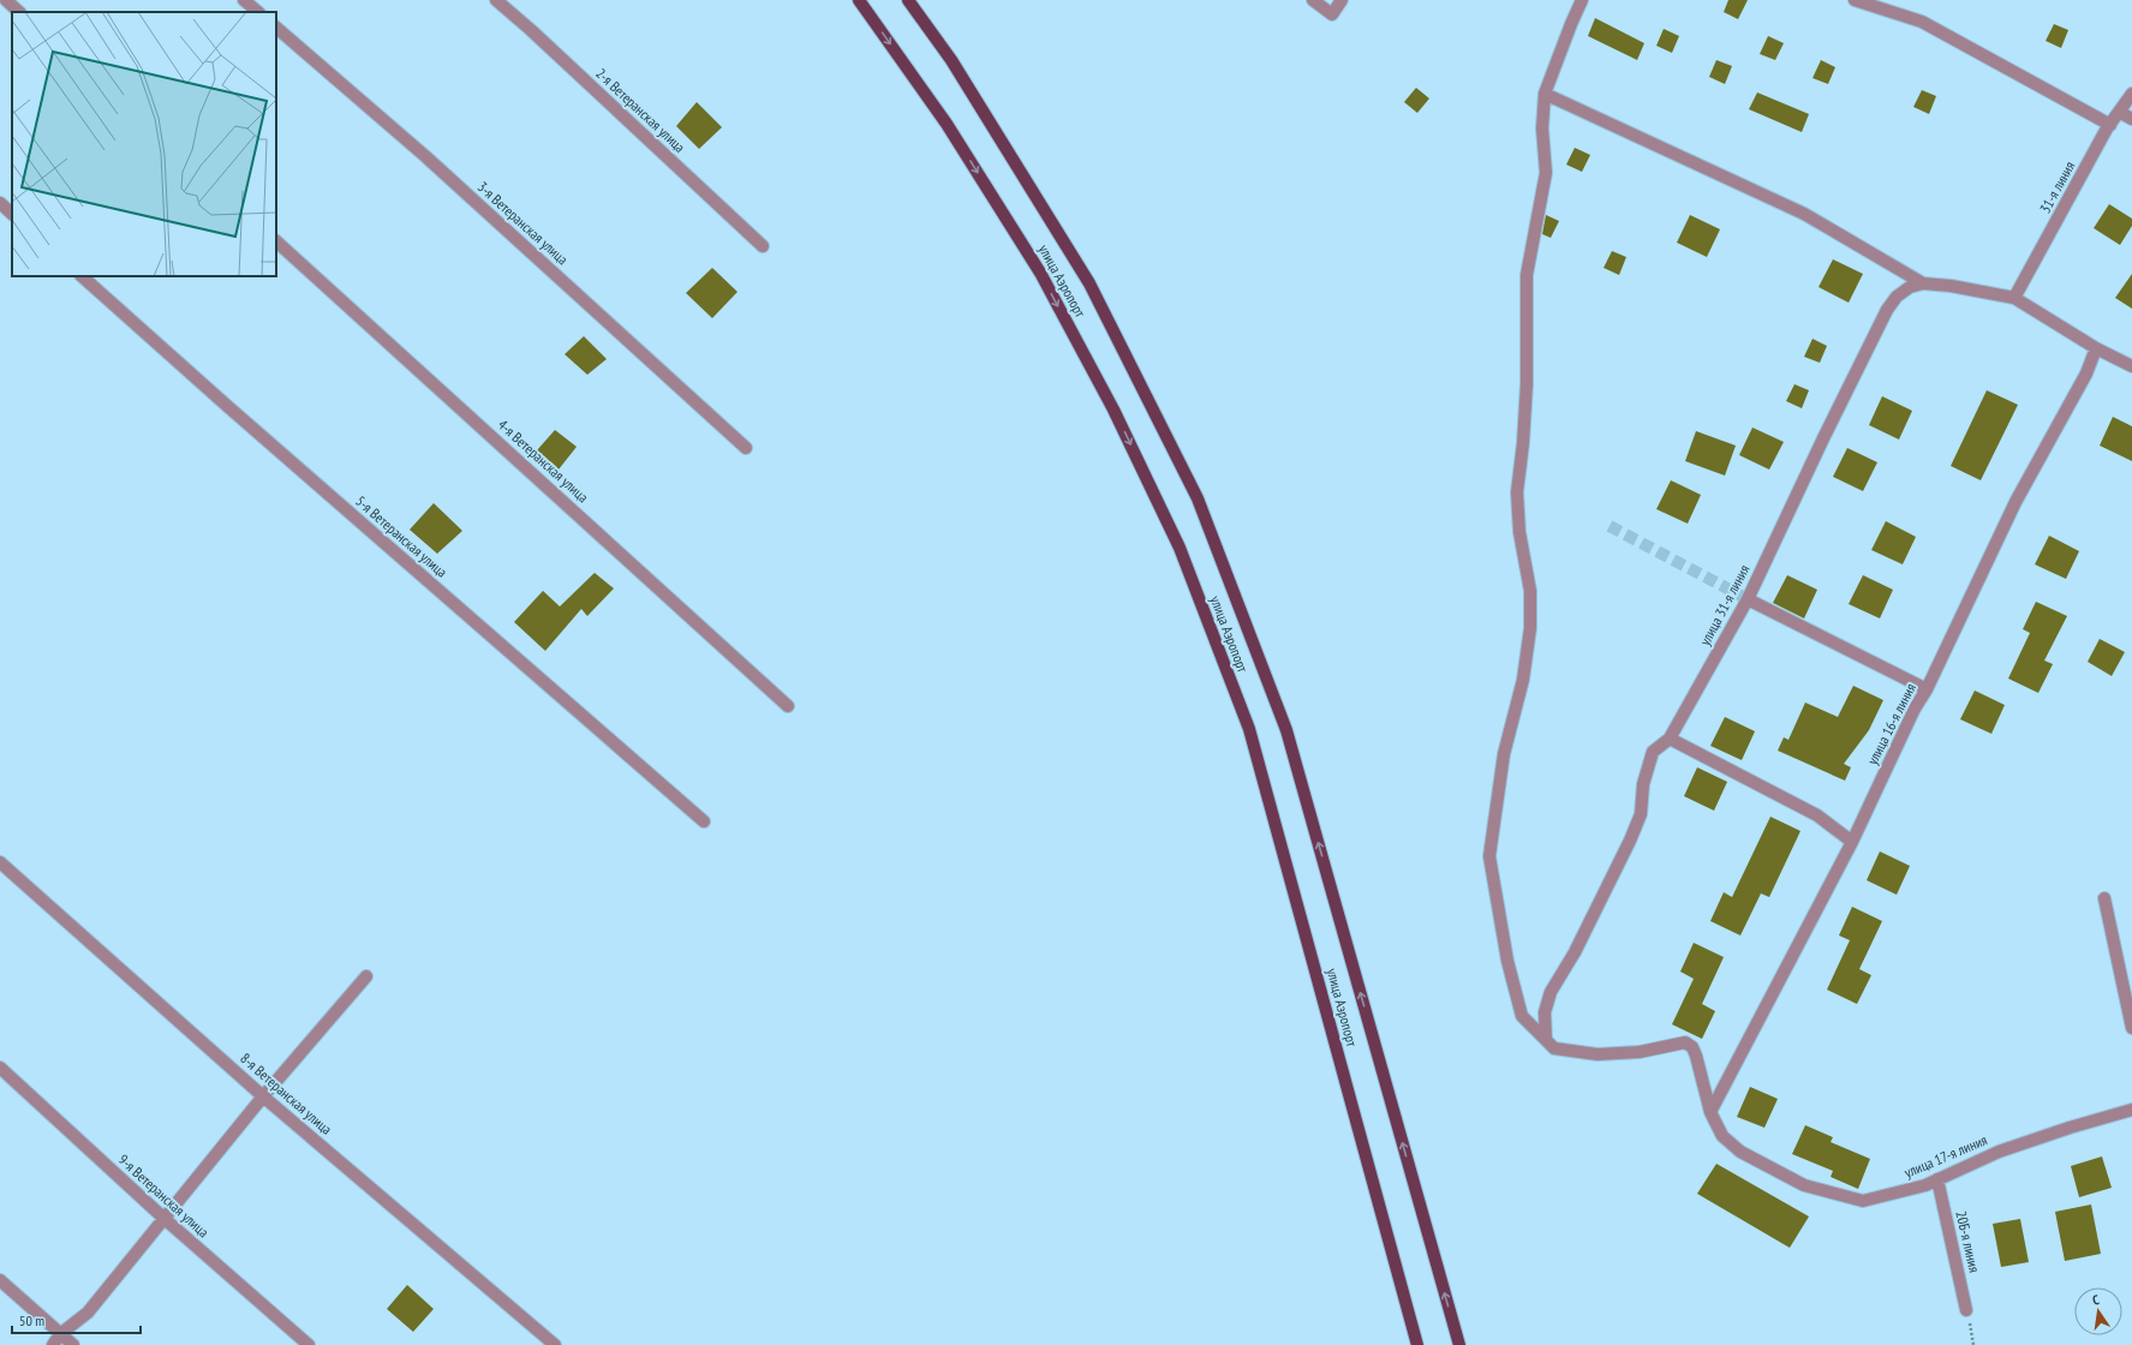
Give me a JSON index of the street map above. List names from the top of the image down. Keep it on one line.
{"streets":{"main road":["улица Аэропорт"],"street":["2-я Ветеранская улица","31-я линия","3-я Ветеранская улица","4-я Ветеранская улица","5-я Ветеранская улица","улица 31-я линия","улица 16-я линия","8-я Ветеранская улица","улица 17-я линия","9-я Ветеранская улица","20Б-я линия"]},"crossings":[["улица 31-я линия","улица 17-я линия"],["улица 16-я линия","улица 17-я линия"],["улица 17-я линия","20Б-я линия"]],"scale_bar":"50 m","north":"top"}
